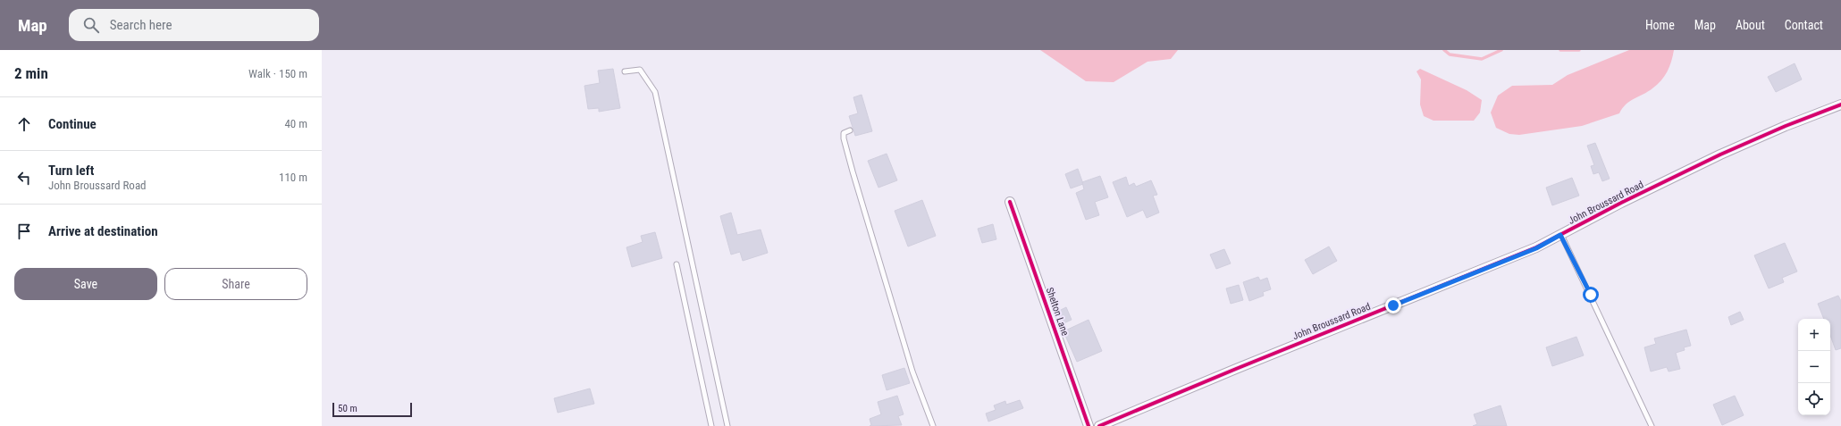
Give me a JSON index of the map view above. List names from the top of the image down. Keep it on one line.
{"streets":{"street":["John Broussard Road","Shelton Lane"]},"scale_bar":"50 m","page":{"header":"Map","search":"Search here","nav":["Home","Map","About","Contact"],"heading":["2 min","Walk · 150 m"],"list":[["Continue","40 m"],["Turn left","John Broussard Road","110 m"],"Arrive at destination"],"buttons":["Save","Share"],"map_buttons":["+","−"],"scale":"50 m"}}
